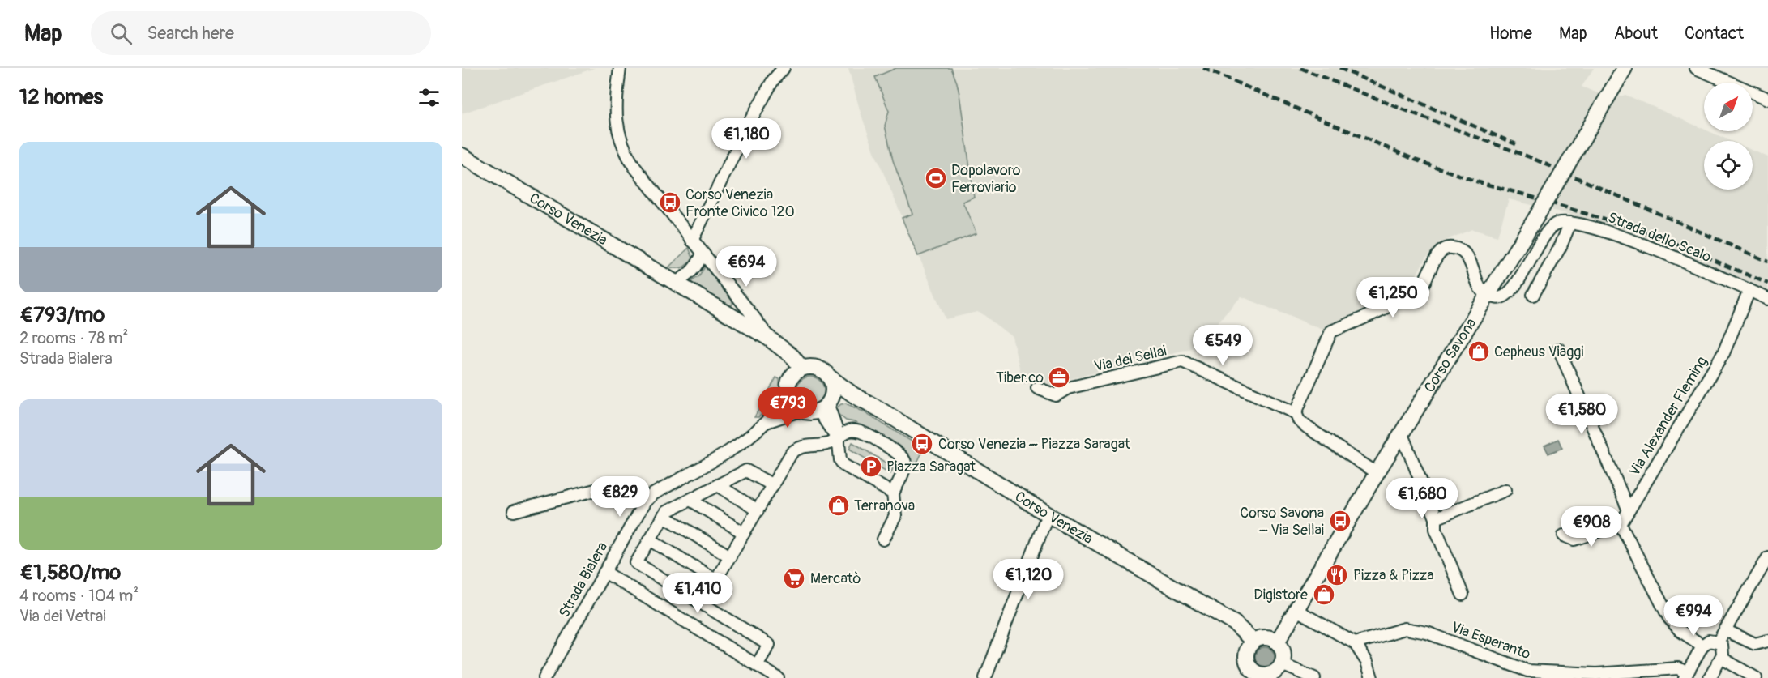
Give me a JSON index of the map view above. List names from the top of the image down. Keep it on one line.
{"streets":{"main road":["Corso Venezia","Corso Savona"],"street":["Strada dello Scalo","Via dei Sellai","Via Alexander Fleming","Strada Bialera","Via Esperanto"]},"crossings":[["Corso Venezia","Corso Savona"],["Corso Venezia","Strada Bialera"],["Strada dello Scalo","Via Alexander Fleming"],["Corso Savona","Via dei Sellai"]],"places":{"sports":["Dopolavoro Ferroviario"],"bus stop":["Corso Venezia Fronte Civico 120","Corso Venezia – Piazza Saragat","Corso Savona – Via Sellai"],"shop":["Cepheus Viaggi","Terranova","Digistore"],"office":["Tiber.co"],"parking":["Piazza Saragat"],"restaurant":["Pizza & Pizza"],"supermarket":["Mercatò"]},"north":"top right","page":{"header":"Map","search":"Search here","nav":["Home","Map","About","Contact"],"heading":"12 homes","price":["€1,180","€694","€1,250","€549","€793","€1,580","€829","€1,680","€908","€1,120","€1,410","€994"],"list":[{"name":"€793/mo","note":"2 rooms · 78 m² · Strada Bialera"},{"name":"€1,580/mo","note":"4 rooms · 104 m² · Via dei Vetrai"}]}}
